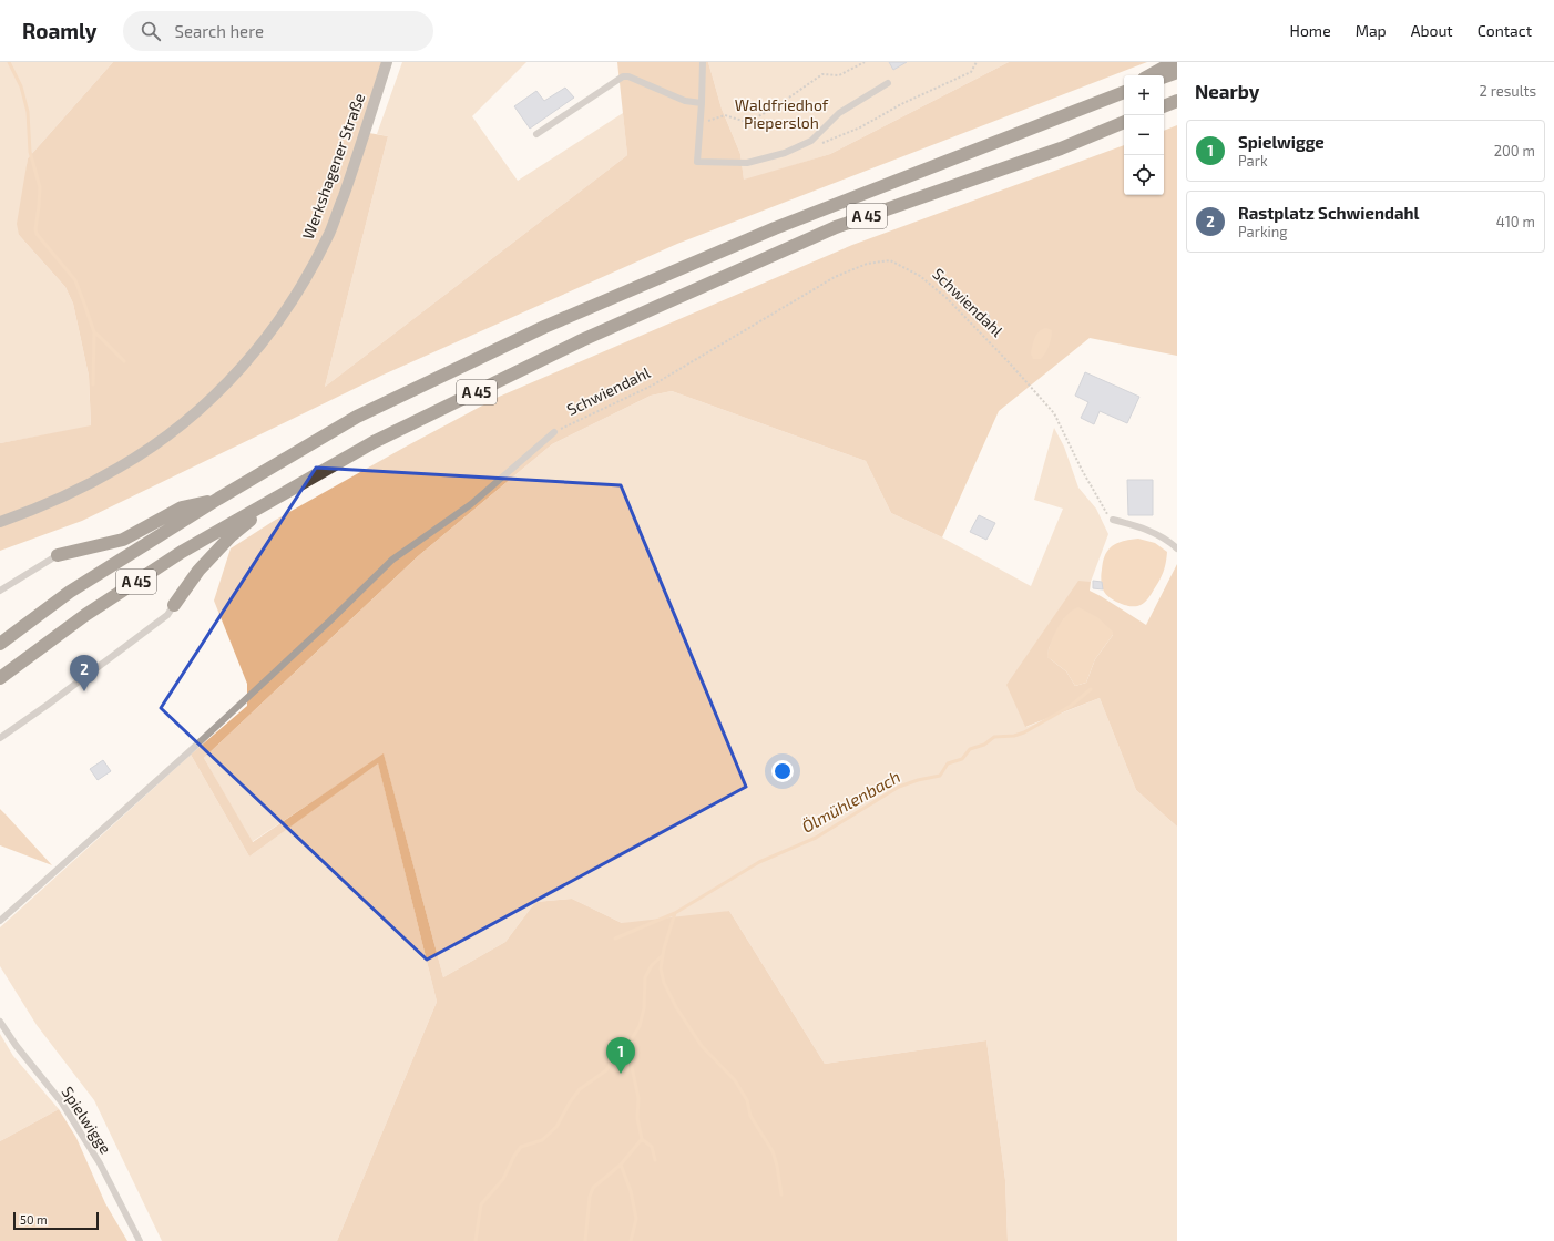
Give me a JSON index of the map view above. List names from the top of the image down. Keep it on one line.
{"streets":{"highway":["A 45"],"main road":["Werkshagener Straße"],"lane":["Spielwigge"],"path":["Schwiendahl"]},"water":["Ölmühlenbach"],"parks":["Waldfriedhof Piepersloh"],"scale_bar":"50 m","page":{"header":"Roamly","search":"Search here","nav":["Home","Map","About","Contact"],"heading":["Nearby","2 results"],"map_buttons":["+","−"],"list":[{"mark":"1","name":"Spielwigge","note":"Park","value":"200 m"},{"mark":"2","name":"Rastplatz Schwiendahl","note":"Parking","value":"410 m"}],"pins":["2","1"],"scale":"50 m"}}
